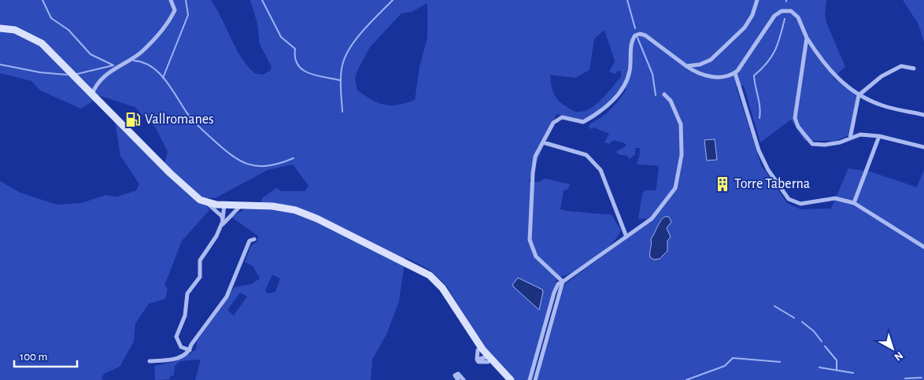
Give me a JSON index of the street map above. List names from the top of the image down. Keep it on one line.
{"places":{"fuel station":["Vallromanes"],"building":["Torre Taberna"]},"scale_bar":"100 m","north":"bottom right"}
